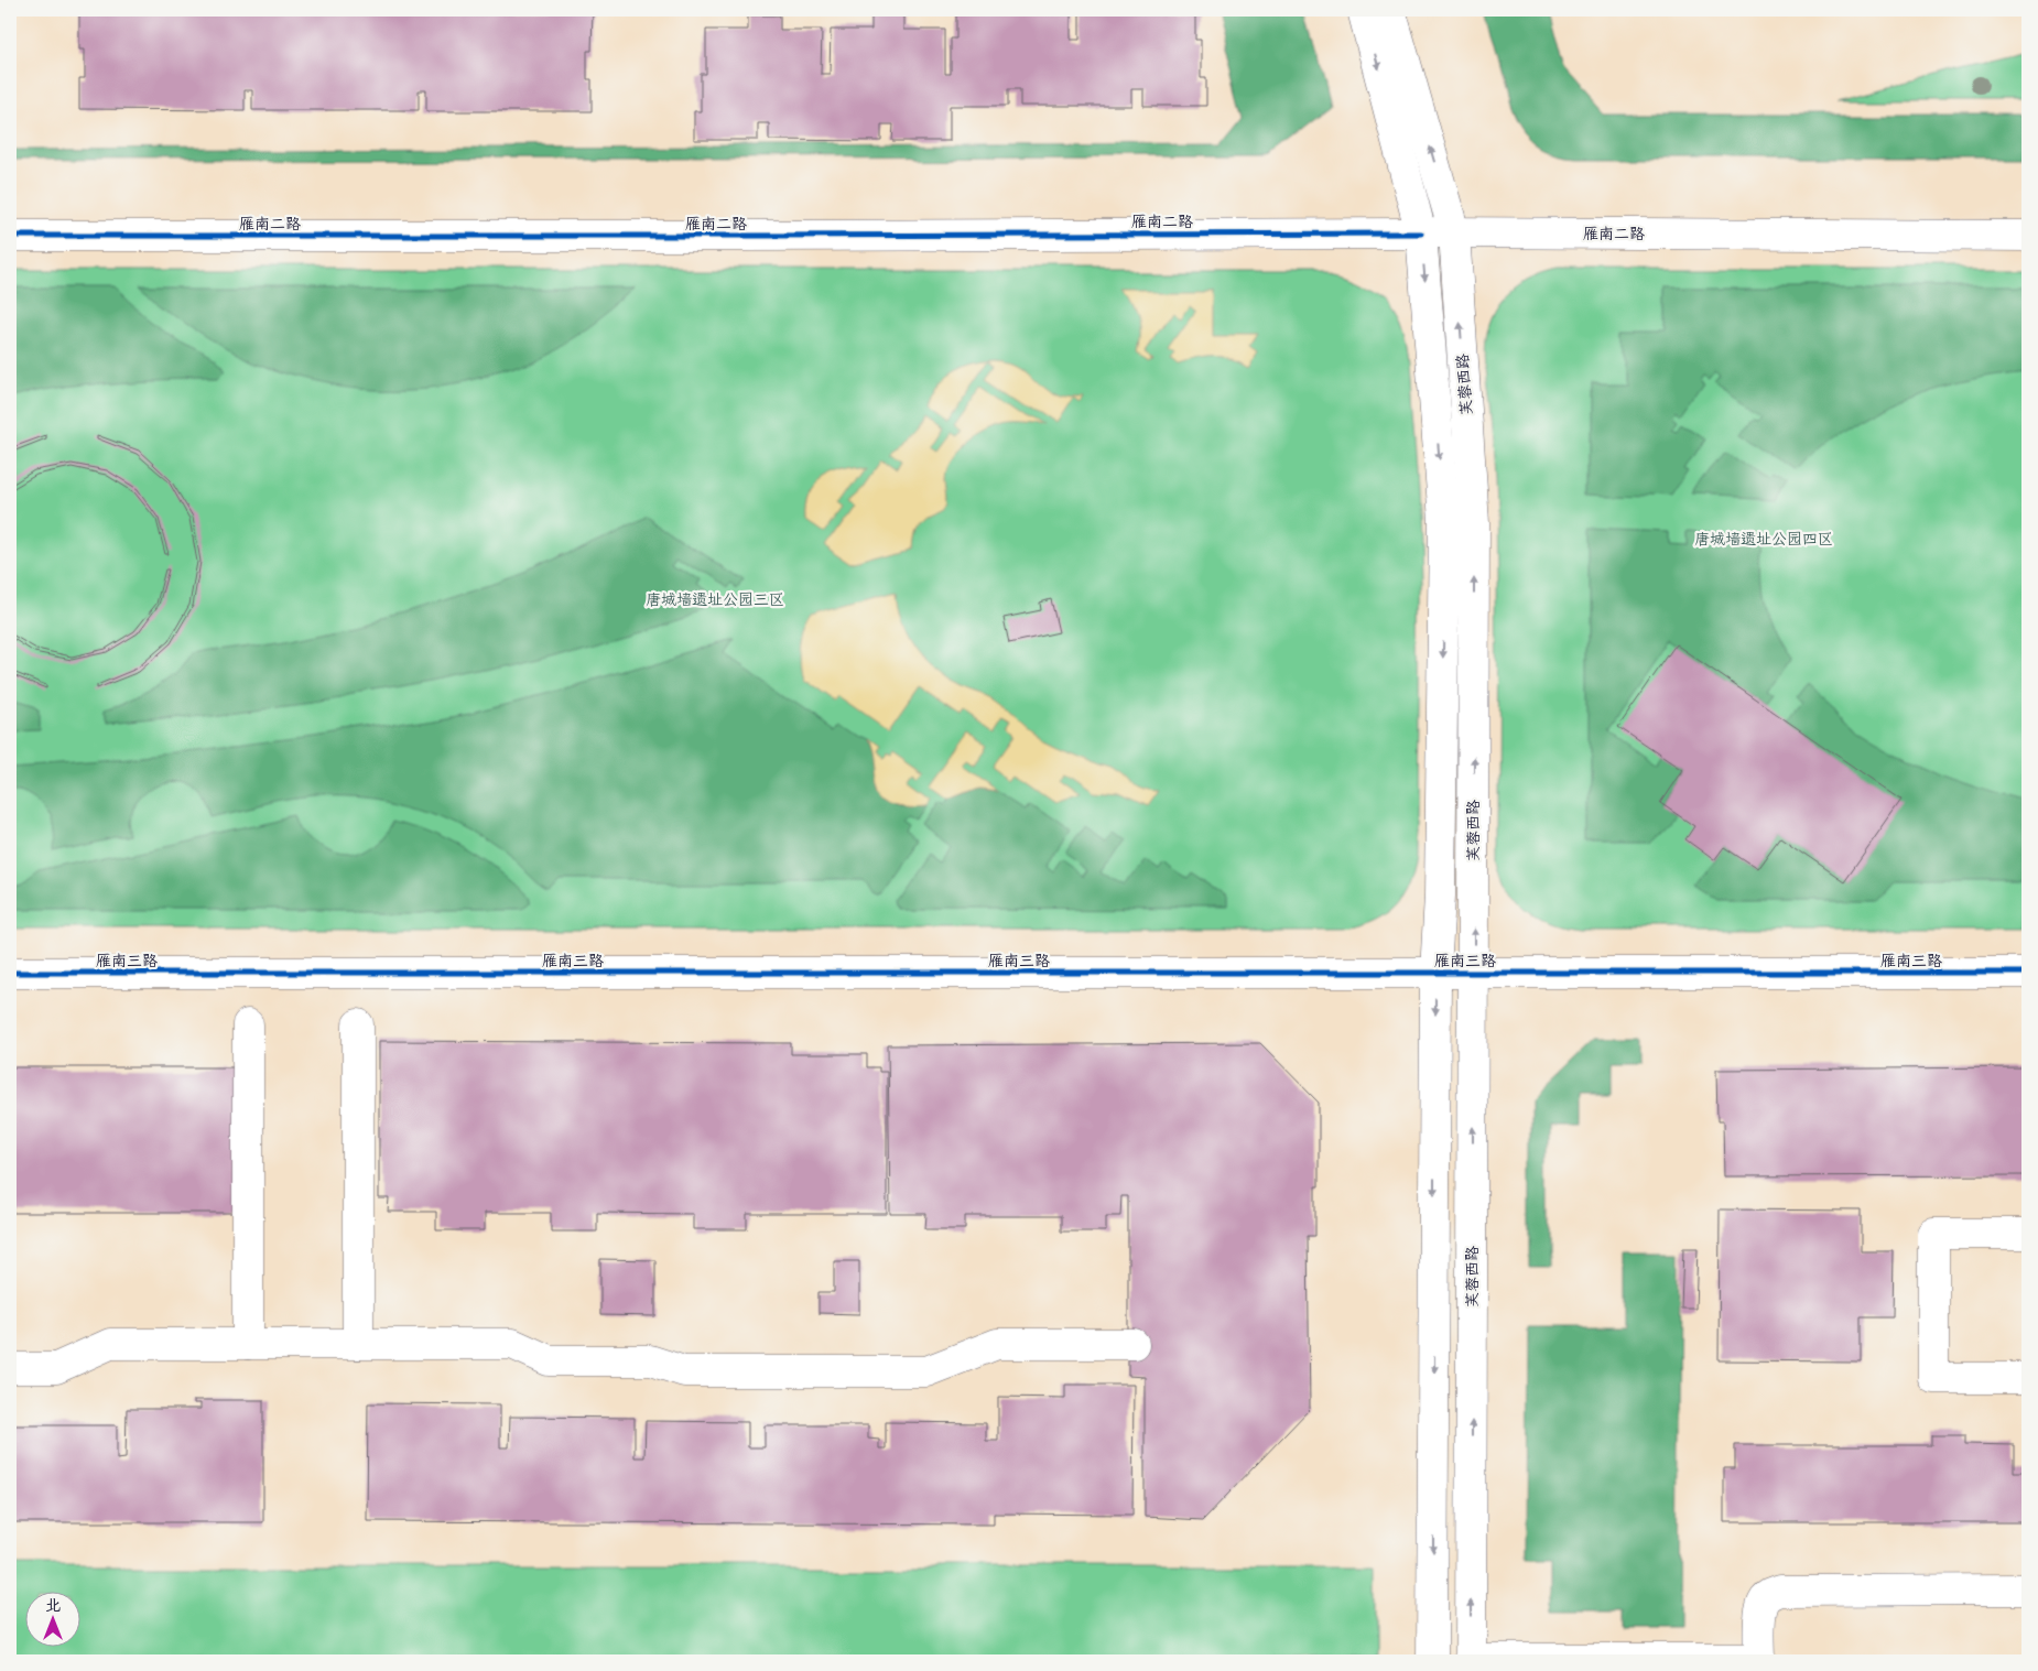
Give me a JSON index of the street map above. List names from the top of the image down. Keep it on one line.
{"streets":{"main road":["雁南二路","芙蓉西路","雁南三路"]},"crossings":[["雁南二路","芙蓉西路"],["芙蓉西路","雁南三路"]],"parks":["唐城墙遗址公园四区","唐城墙遗址公园三区"],"north":"top"}
